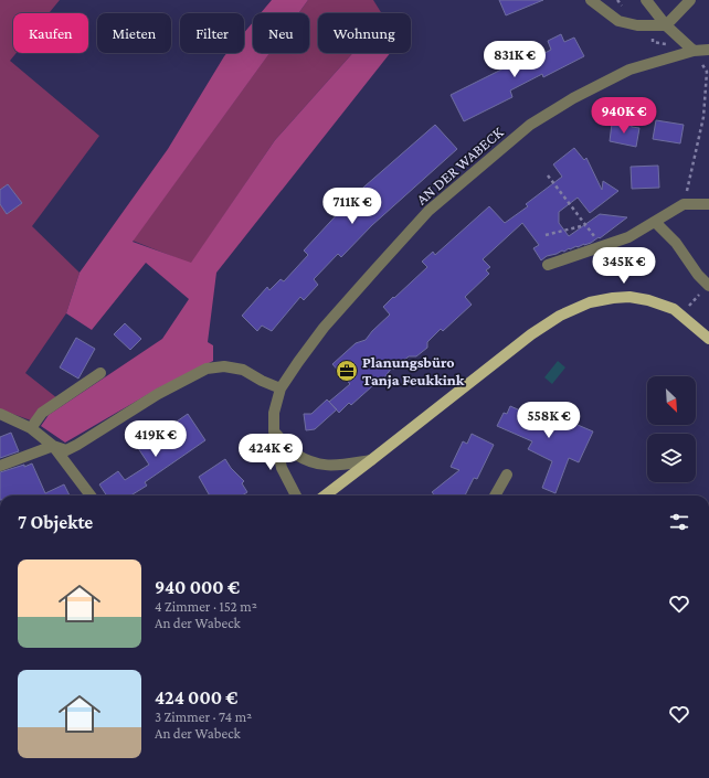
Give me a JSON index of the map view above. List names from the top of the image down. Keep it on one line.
{"streets":{"street":["AN DER WABECK"]},"places":{"office":["Planungsbüro Tanja Feukkink"]},"north":"bottom right","page":{"chip":["Kaufen","Mieten","Filter","Neu","Wohnung"],"price":["831K €","940K €","711K €","345K €","558K €","419K €","424K €"],"heading":"7 Objekte","list":[{"name":"940 000 €","note":"4 Zimmer · 152 m² · An der Wabeck"},{"name":"424 000 €","note":"3 Zimmer · 74 m² · An der Wabeck"}]}}
